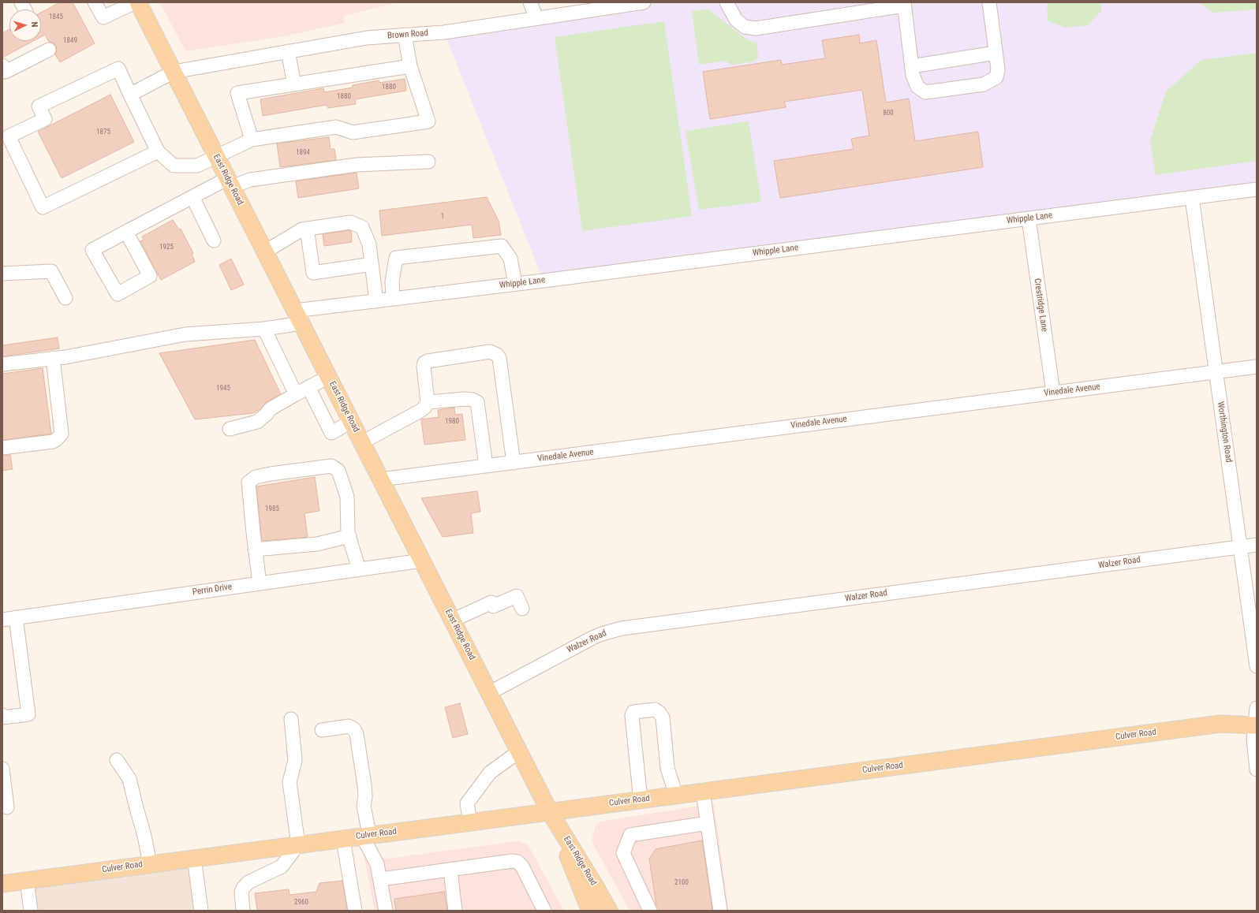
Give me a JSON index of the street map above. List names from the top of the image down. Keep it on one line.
{"streets":{"main road":["East Ridge Road","Culver Road"],"street":["Brown Road","Whipple Lane","Crestridge Lane","Vinedale Avenue","Worthington Road","Walzer Road","Perrin Drive"]},"crossings":[["Brown Road","East Ridge Road"],["East Ridge Road","Whipple Lane"],["East Ridge Road","Vinedale Avenue"],["East Ridge Road","Walzer Road"],["East Ridge Road","Perrin Drive"],["East Ridge Road","Culver Road"],["Whipple Lane","Crestridge Lane"],["Whipple Lane","Worthington Road"],["Crestridge Lane","Vinedale Avenue"],["Vinedale Avenue","Worthington Road"],["Worthington Road","Walzer Road"]],"house_numbers":["1845","1849","1880","1880","800","1875","1894","1","1925","1945","1980","1985","2100","2960"],"north":"right"}
